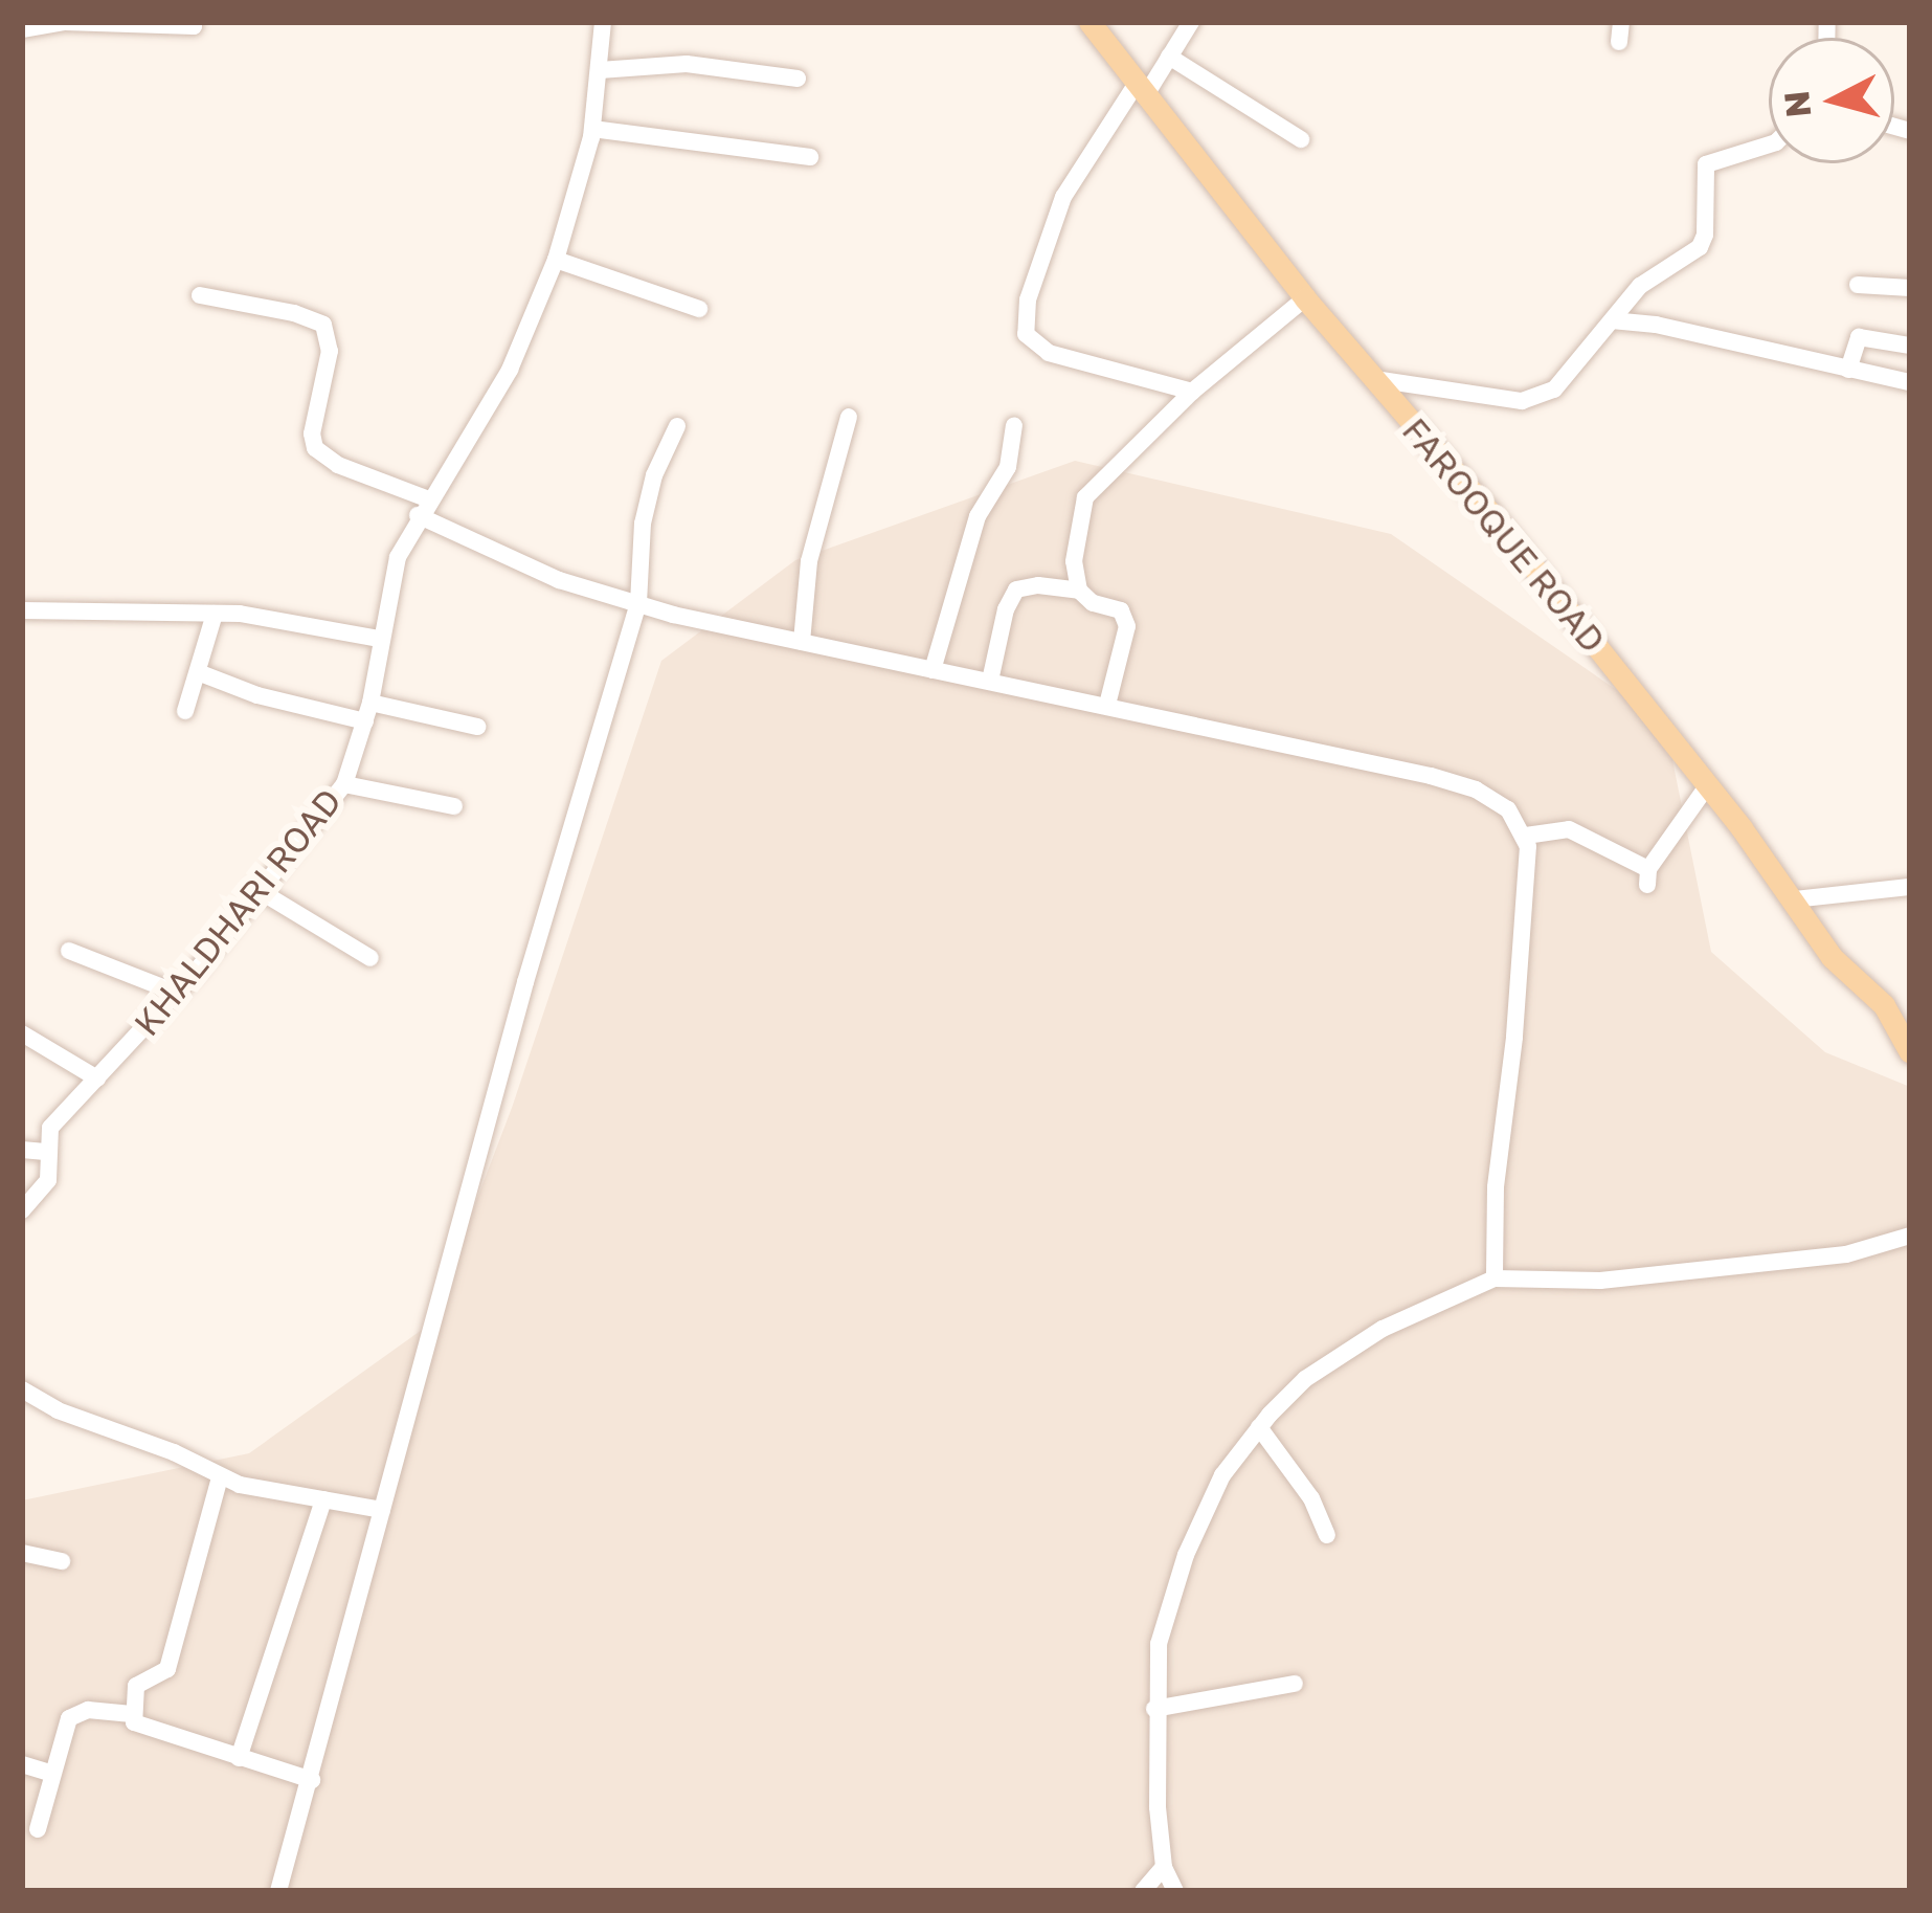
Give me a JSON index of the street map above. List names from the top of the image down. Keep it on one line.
{"streets":{"main road":["FAROOQUE ROAD"],"street":["KHALDHARI ROAD"]},"north":"left"}
